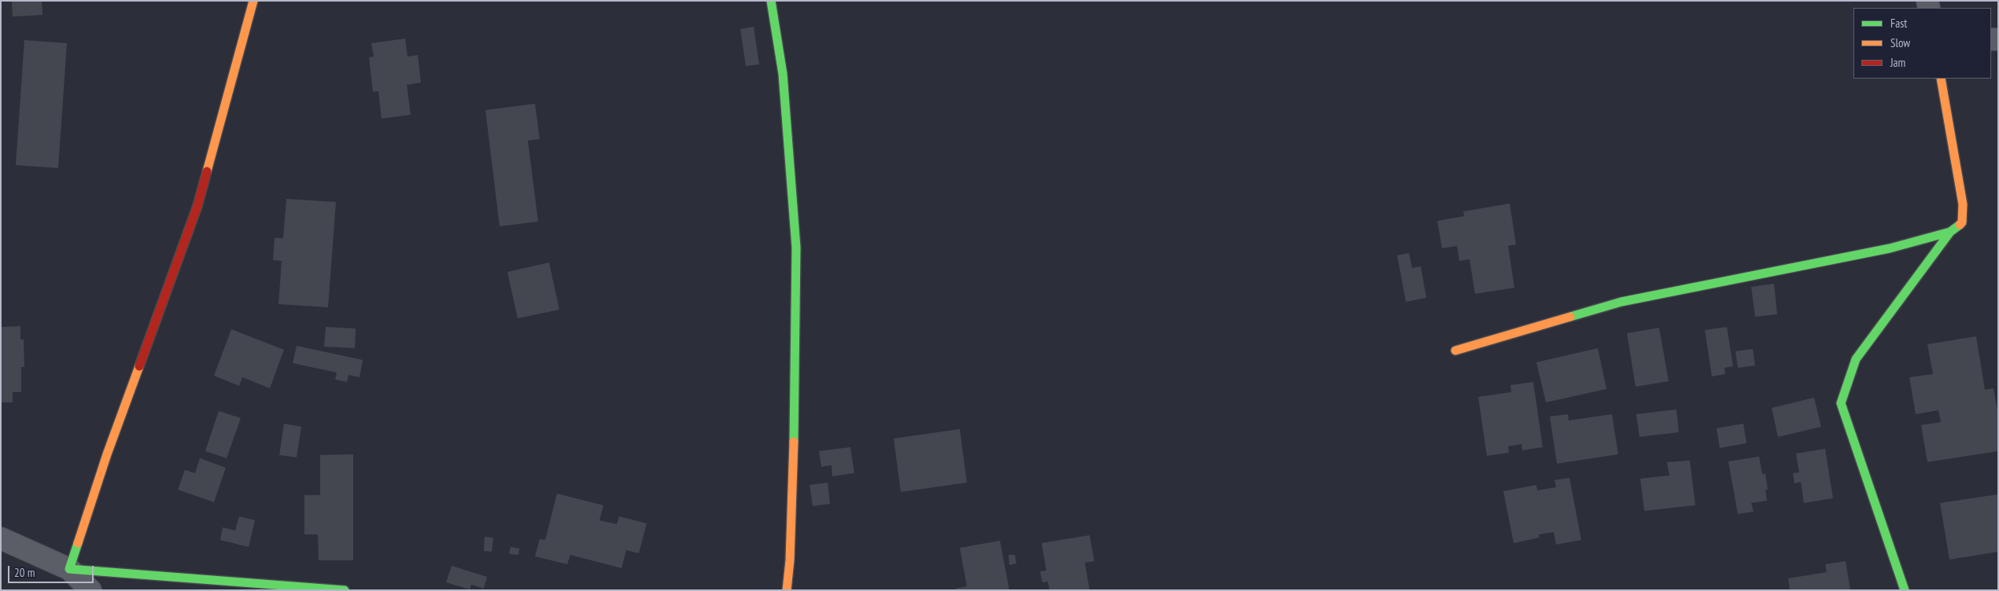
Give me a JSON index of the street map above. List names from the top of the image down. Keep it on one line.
{"legend":["Fast","Slow","Jam"],"scale_bar":"20 m"}
